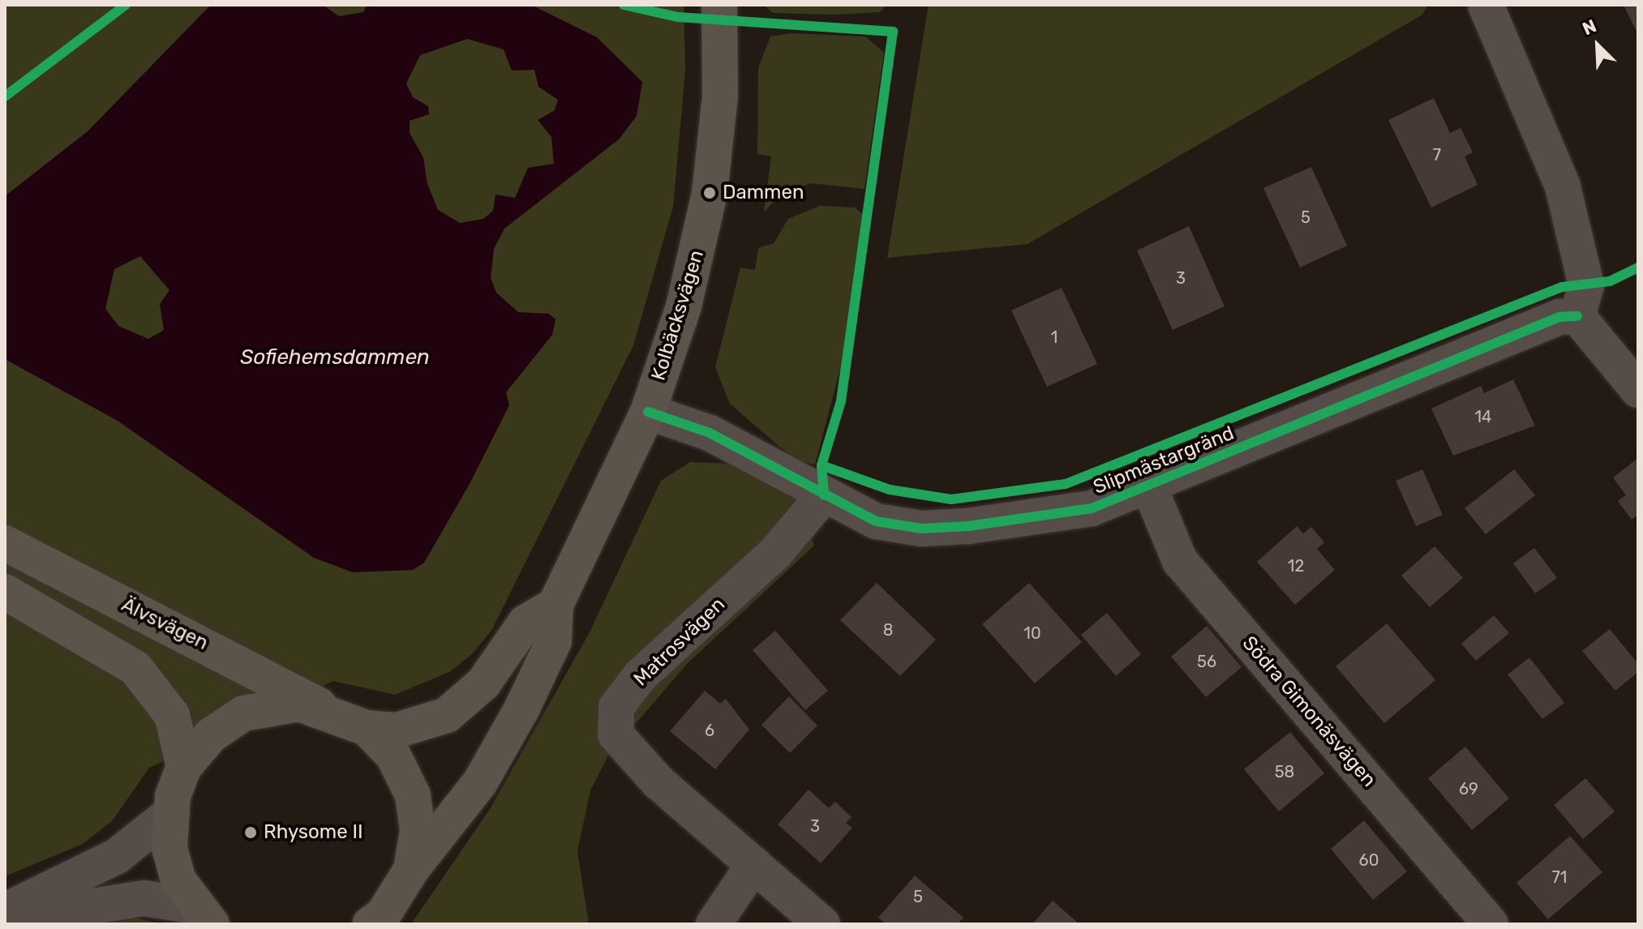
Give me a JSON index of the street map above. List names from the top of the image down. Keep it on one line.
{"streets":{"main road":["Kolbäcksvägen","Älvsvägen"],"street":["Slipmästargränd","Matrosvägen","Södra Gimonäsvägen"]},"crossings":[["Kolbäcksvägen","Slipmästargränd"],["Slipmästargränd","Matrosvägen"],["Slipmästargränd","Södra Gimonäsvägen"]],"water":["Sofiehemsdammen"],"places":["Dammen","Rhysome II"],"house_numbers":["7","5","3","1","14","12","8","10","56","6","58","69","3","60","71","5"],"north":"top left"}
